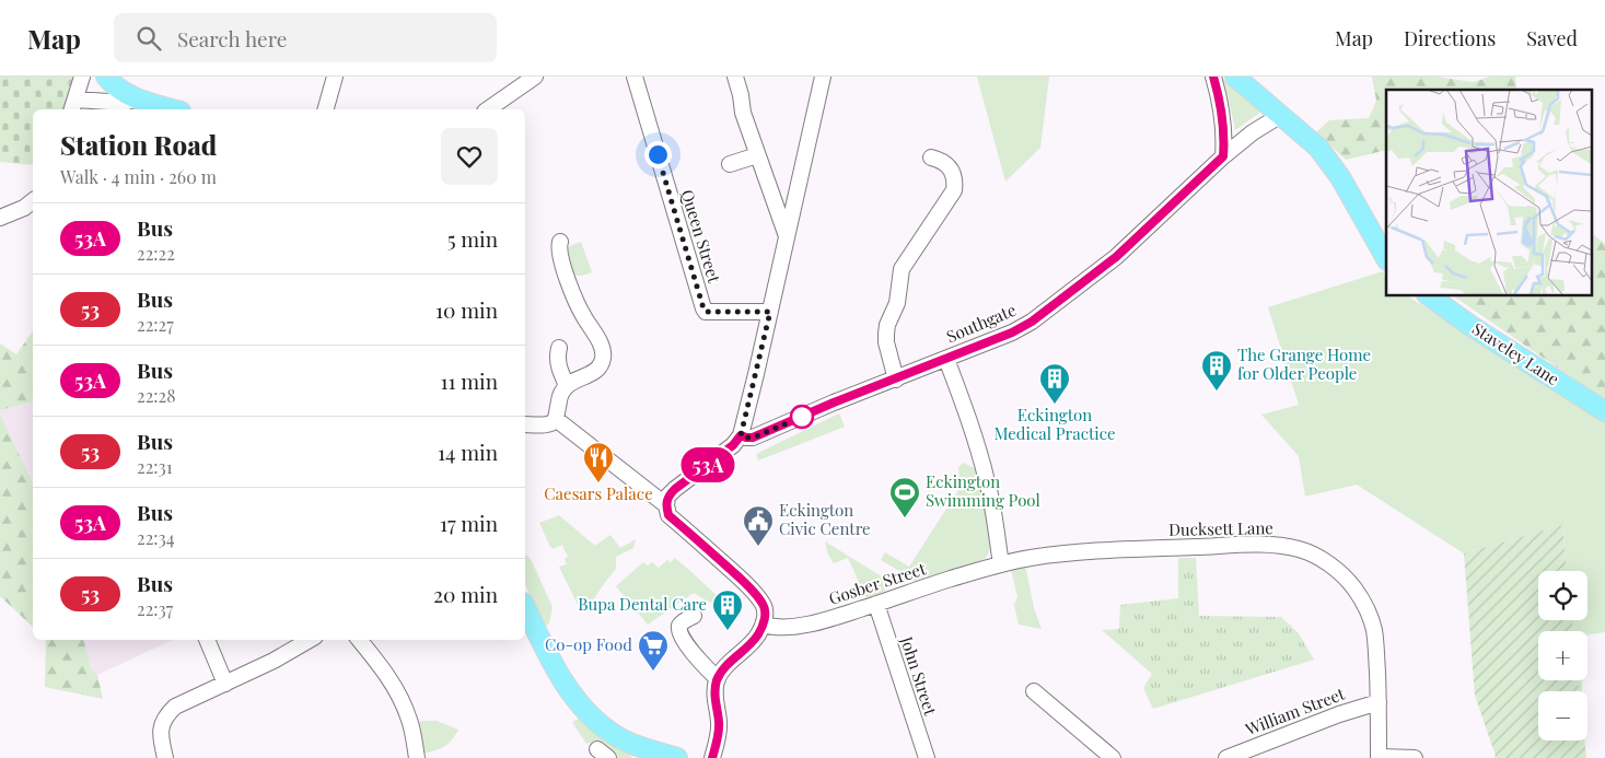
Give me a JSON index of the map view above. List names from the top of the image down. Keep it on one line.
{"streets":{"main road":["Staveley Lane"],"street":["Queen Street","Southgate","Ducksett Lane","Gosber Street","John Street","William Street"]},"crossings":[["Ducksett Lane","Gosber Street"],["Ducksett Lane","William Street"],["Gosber Street","John Street"]],"places":{"building":["The Grange Home for Older People","Eckington Medical Practice","Bupa Dental Care"],"restaurant":["Caesars Palace"],"sports":["Eckington Swimming Pool"],"public building":["Eckington Civic Centre"],"supermarket":["Co-op Food"]},"lines":["bus line 53A"],"page":{"header":"Map","search":"Search here","nav":["Map","Directions","Saved"],"on_map":"53A","heading":["Station Road","Walk · 4 min · 260 m"],"list":[{"mark":"53A","name":"Bus","note":"22:22","value":"5 min"},{"mark":"53","name":"Bus","note":"22:27","value":"10 min"},{"mark":"53A","name":"Bus","note":"22:28","value":"11 min"},{"mark":"53","name":"Bus","note":"22:31","value":"14 min"},{"mark":"53A","name":"Bus","note":"22:34","value":"17 min"},{"mark":"53","name":"Bus","note":"22:37","value":"20 min"}],"map_buttons":["+","−"]}}
